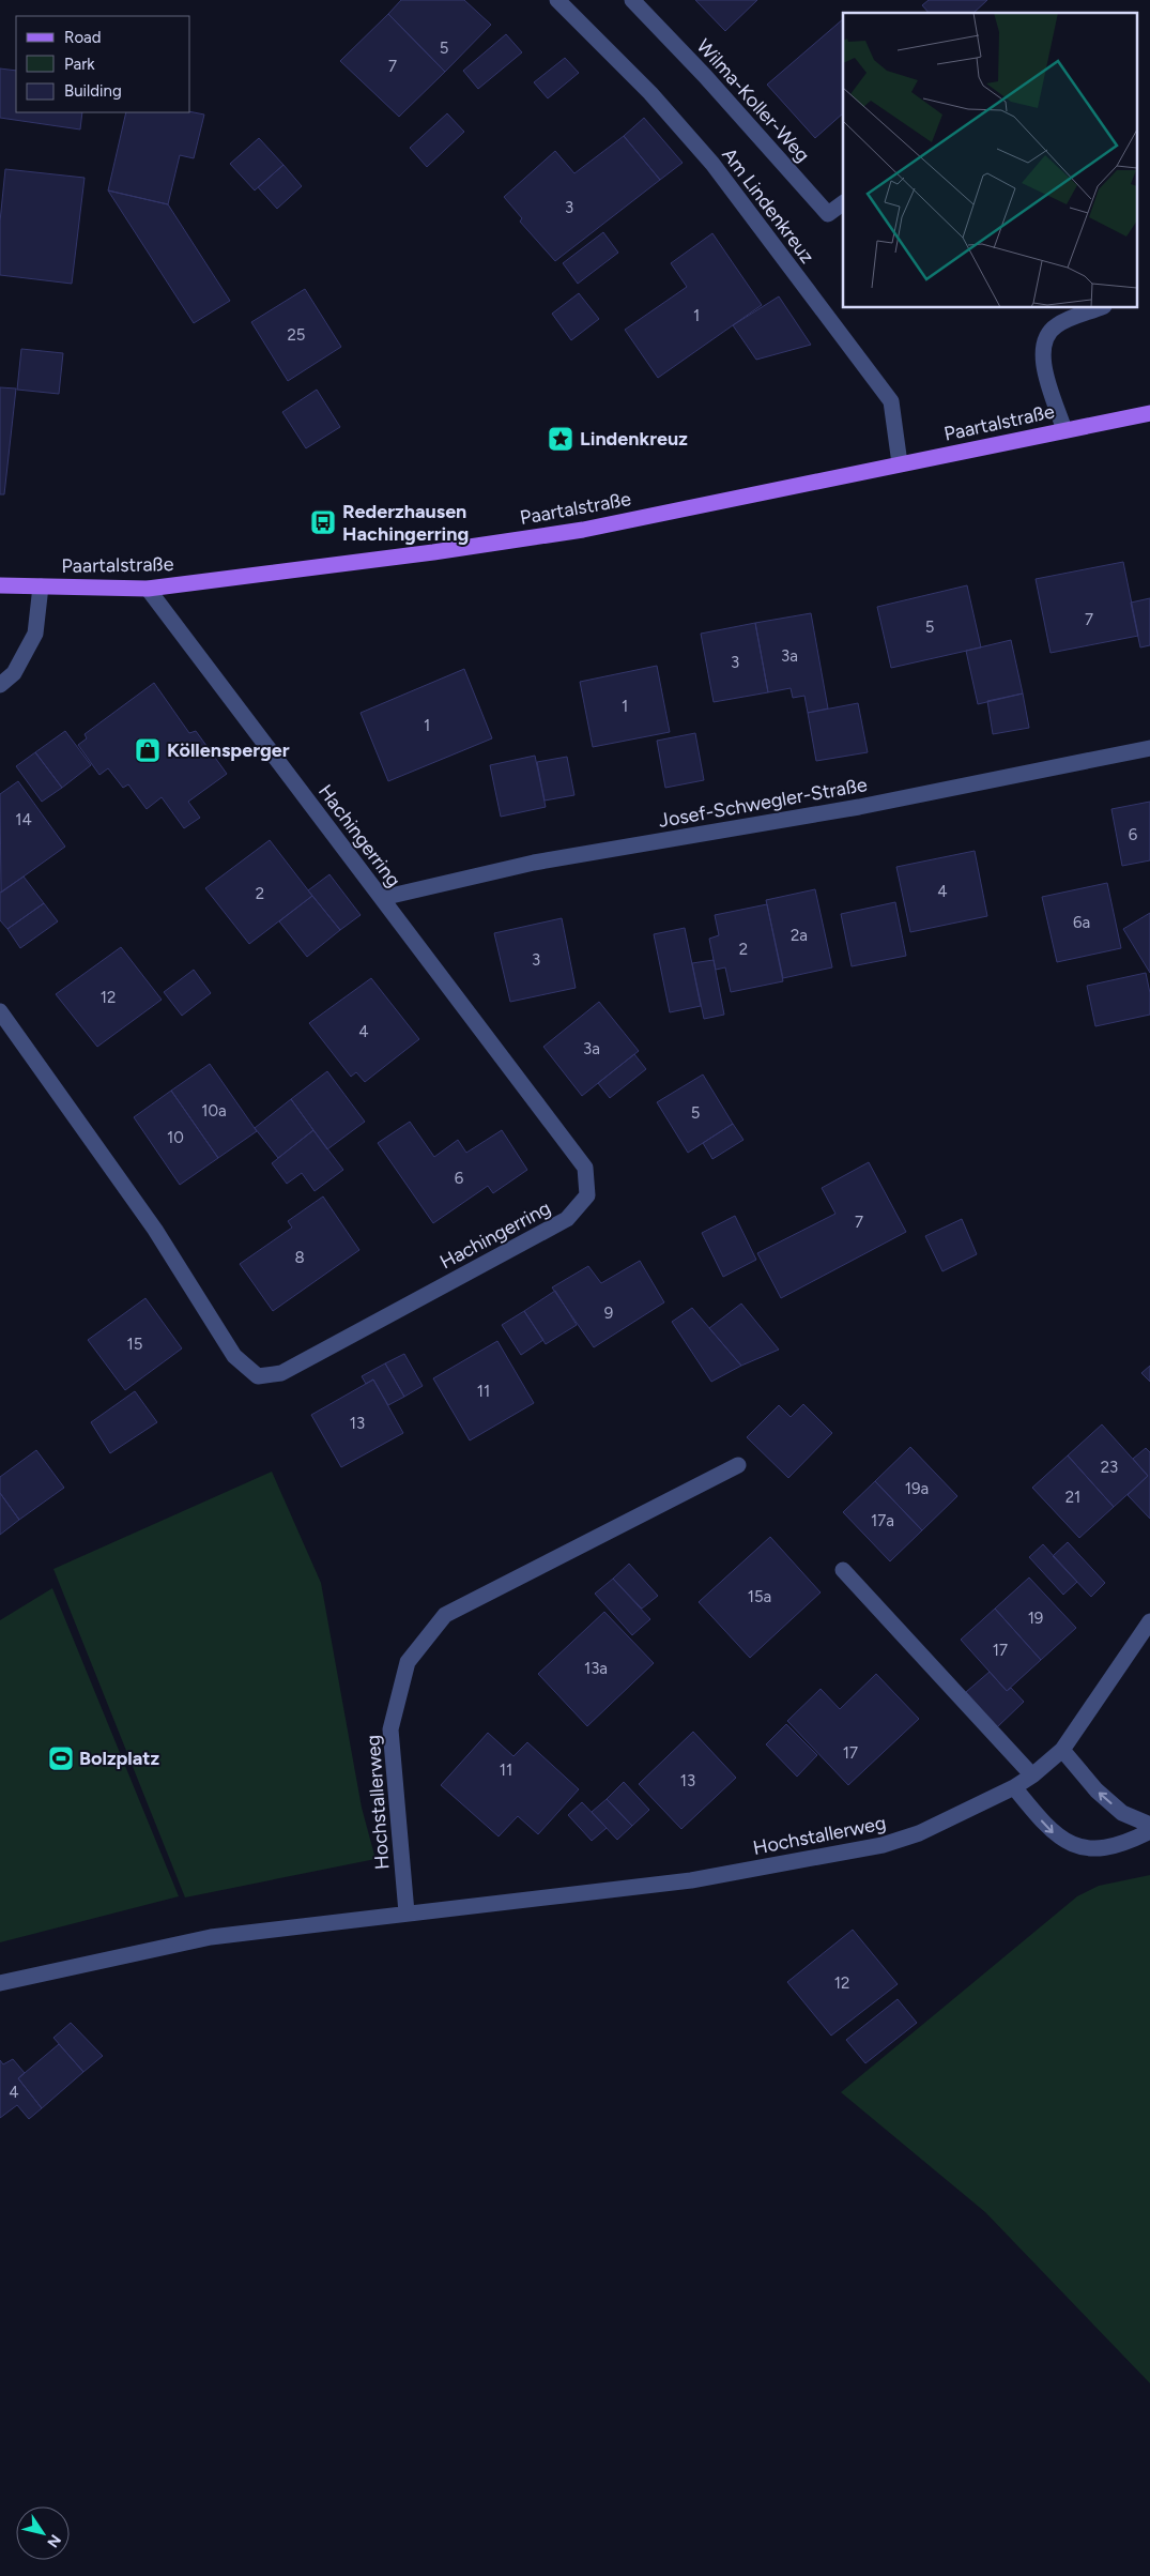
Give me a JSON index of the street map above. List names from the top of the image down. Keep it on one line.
{"streets":{"main road":["Paartalstraße"],"street":["Wilma-Koller-Weg","Am Lindenkreuz","Josef-Schwegler-Straße","Hachingerring","Hochstallerweg"]},"crossings":[["Am Lindenkreuz","Paartalstraße"],["Paartalstraße","Hachingerring"],["Josef-Schwegler-Straße","Hachingerring"]],"places":{"place":["Lindenkreuz"],"bus stop":["Rederzhausen Hachingerring"],"shop":["Köllensperger"],"sports":["Bolzplatz"]},"house_numbers":["5","7","3","1","25","7","5","3a","3","1","1","14","6","4","2","6a","2a","2","3","12","4","3a","10a","5","10","6","7","8","9","15","11","13","23","19a","21","17a","15a","19","17","13a","17","11","13","12","4"],"legend":["Road","Park","Building"],"north":"bottom right"}
